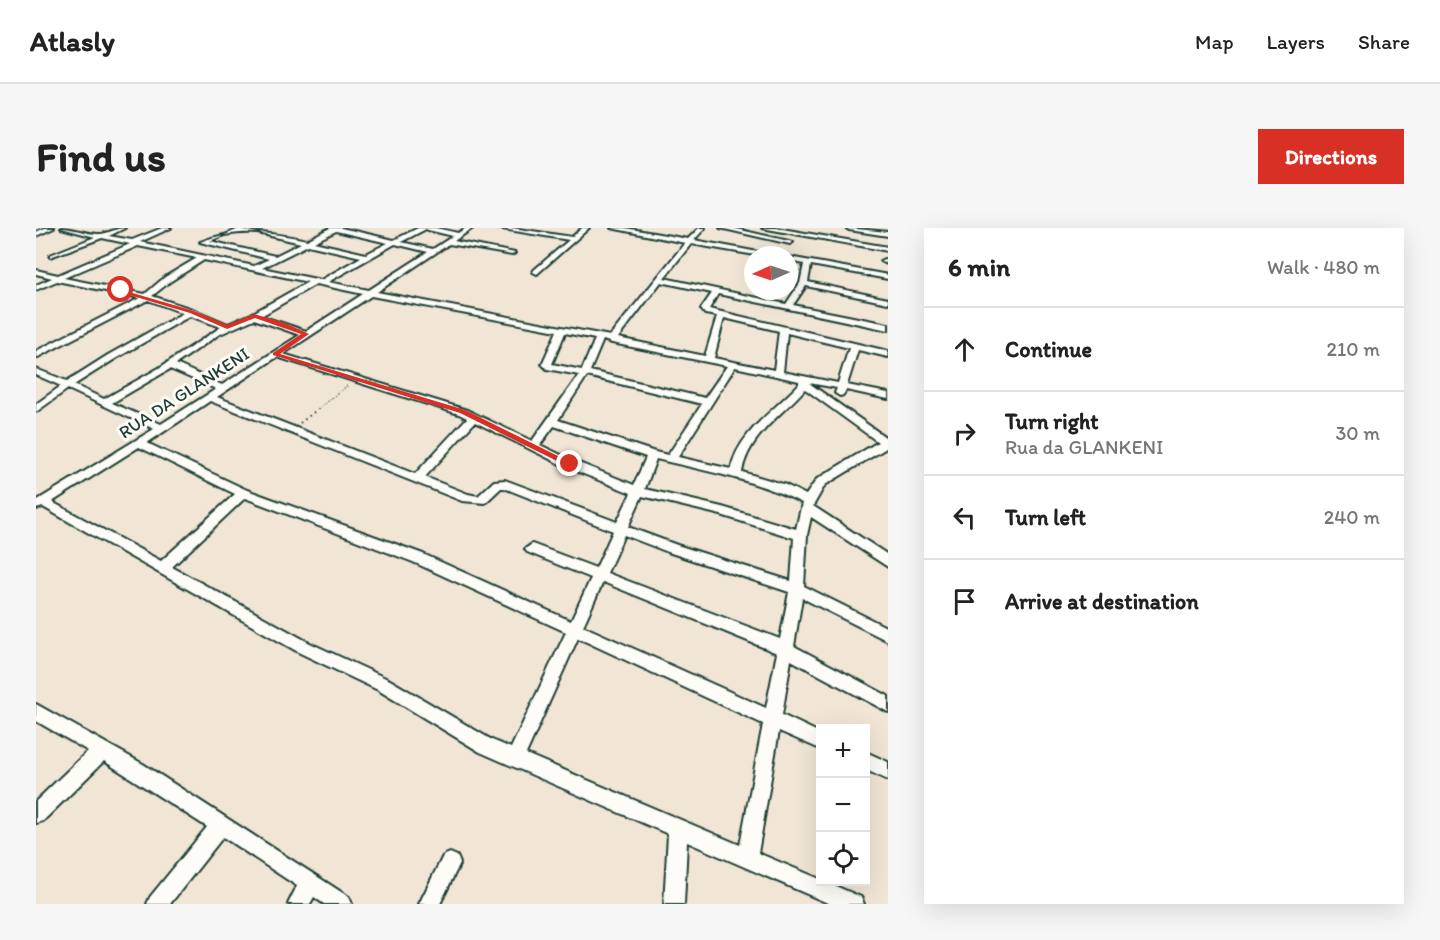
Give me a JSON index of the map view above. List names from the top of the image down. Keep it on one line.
{"streets":{"street":["RUA DA GLANKENI"]},"north":"left","page":{"header":"Atlasly","nav":["Map","Layers","Share"],"buttons":"Directions","title":"Find us","heading":["6 min","Walk · 480 m"],"list":[["Continue","210 m"],["Turn right","Rua da GLANKENI","30 m"],["Turn left","240 m"],"Arrive at destination"],"map_buttons":["+","−"]}}
